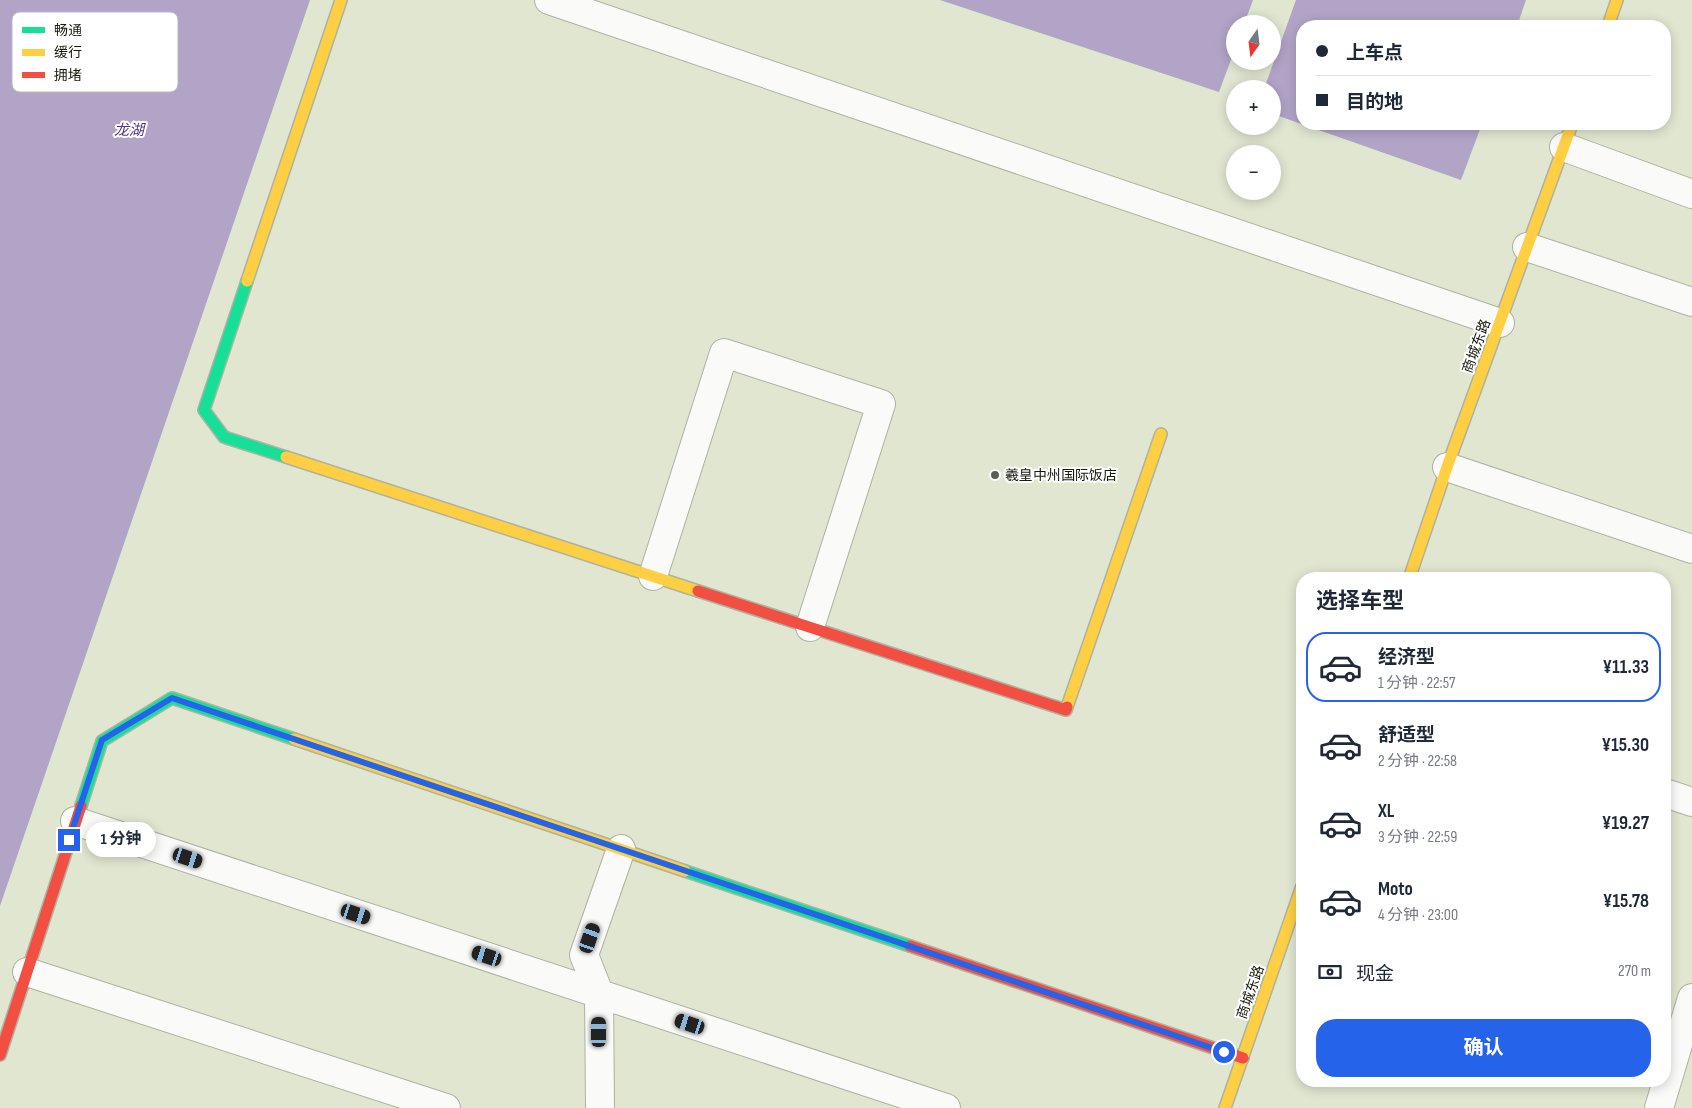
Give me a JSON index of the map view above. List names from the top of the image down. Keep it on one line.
{"streets":{"street":["商城东路"]},"water":["龙湖"],"places":["羲皇中州国际饭店"],"legend":["畅通","缓行","拥堵"],"north":"bottom","page":{"map_buttons":["+","−"],"banner":["上车点","目的地"],"heading":"选择车型","list":[{"name":"经济型","note":"1 分钟 · 22:57","value":"¥11.33"},{"name":"舒适型","note":"2 分钟 · 22:58","value":"¥15.30"},{"name":"XL","note":"3 分钟 · 22:59","value":"¥19.27"},{"name":"Moto","note":"4 分钟 · 23:00","value":"¥15.78"}],"bubble":"1 分钟","pay":["现金","270 m"],"buttons":"确认"}}
